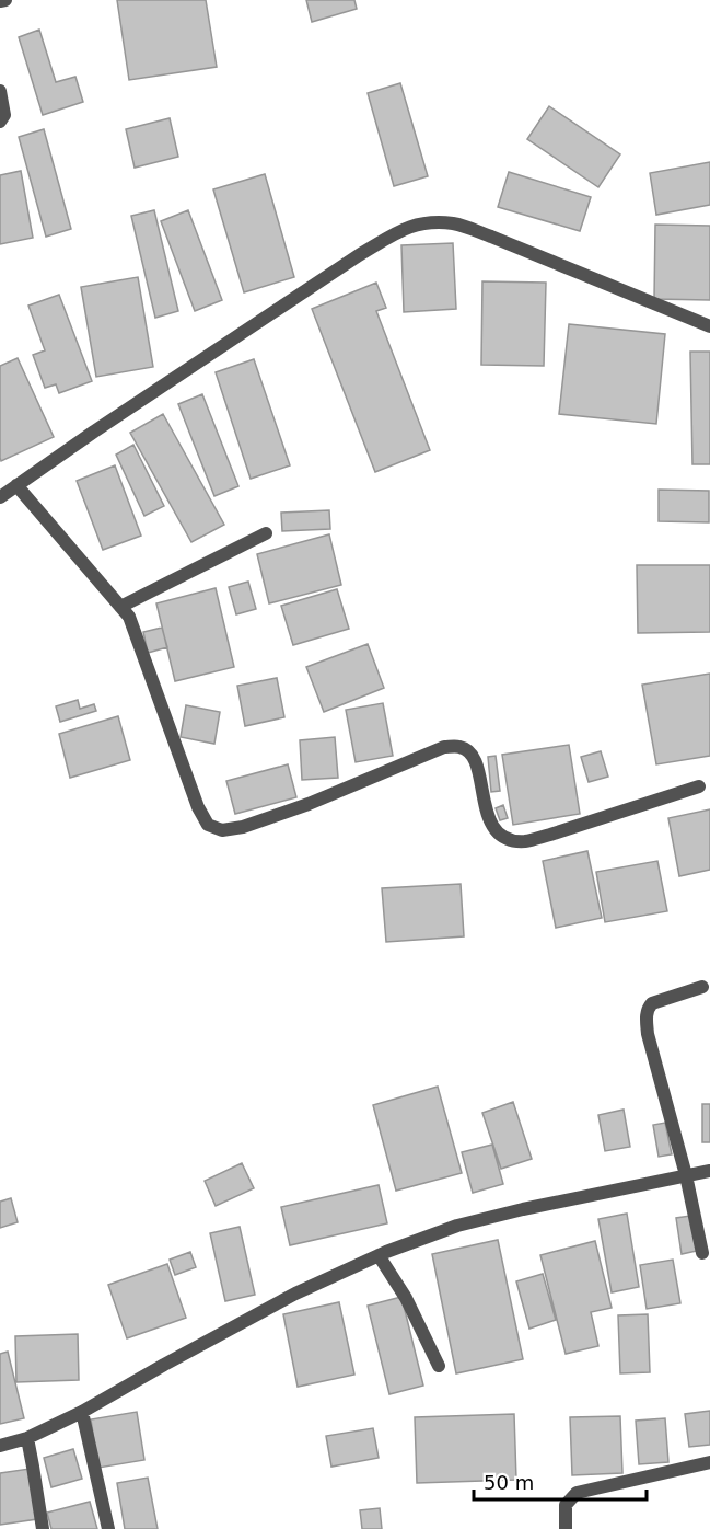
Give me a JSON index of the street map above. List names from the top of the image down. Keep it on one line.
{"scale_bar":"50 m"}
